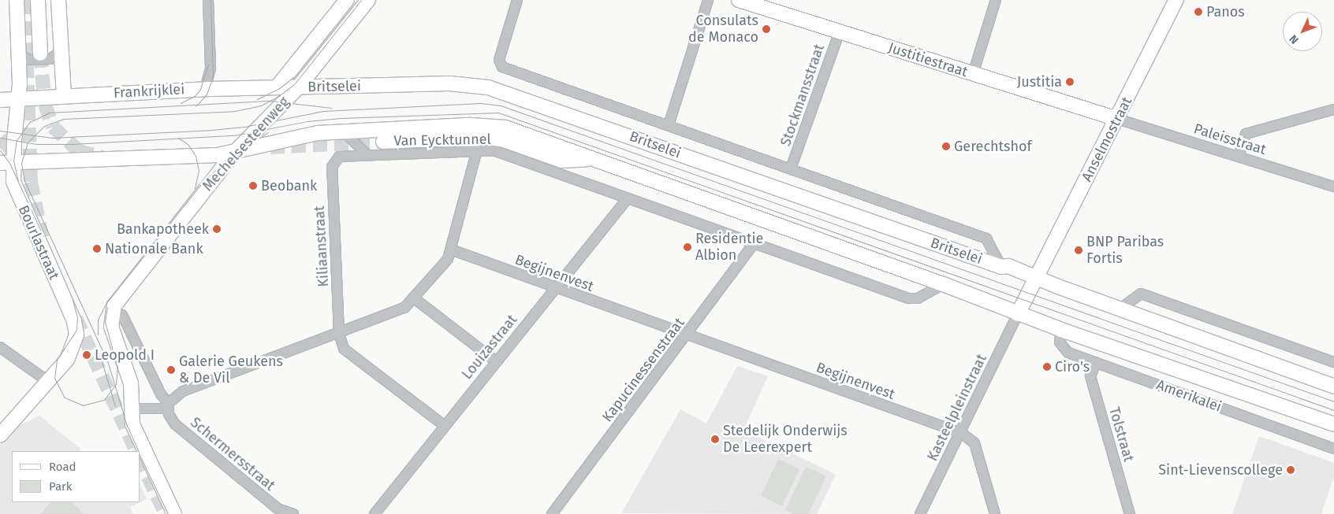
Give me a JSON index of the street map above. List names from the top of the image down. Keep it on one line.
{"streets":{"main road":["Justitiestraat","Britselei","Frankrijklei","Anselmostraat","Van Eycktunnel","Mechelsesteenweg","Bourlastraat","Amerikalei"],"street":["Stockmansstraat","Paleisstraat","Kiliaanstraat","Begijnenvest","Louizastraat","Kapucinessenstraat","Kasteelpleinstraat","Tolstraat","Schermersstraat"]},"crossings":[["Justitiestraat","Stockmansstraat"],["Justitiestraat","Anselmostraat"],["Justitiestraat","Paleisstraat"],["Britselei","Frankrijklei"],["Britselei","Stockmansstraat"],["Britselei","Anselmostraat"],["Britselei","Mechelsesteenweg"],["Frankrijklei","Mechelsesteenweg"],["Frankrijklei","Bourlastraat"],["Anselmostraat","Paleisstraat"],["Kiliaanstraat","Louizastraat"],["Begijnenvest","Louizastraat"],["Begijnenvest","Kapucinessenstraat"],["Begijnenvest","Kasteelpleinstraat"],["Amerikalei","Kasteelpleinstraat"],["Amerikalei","Tolstraat"]],"places":["Panos","Consulats de Monaco","Justitia","Gerechtshof","Beobank","Bankapotheek","Residentie Albion","Nationale Bank","BNP Paribas Fortis","Leopold I","Ciro's","Galerie Geukens & De Vil","Stedelijk Onderwijs De Leerexpert","Sint-Lievenscollege"],"legend":["Road","Park"],"north":"bottom left"}
